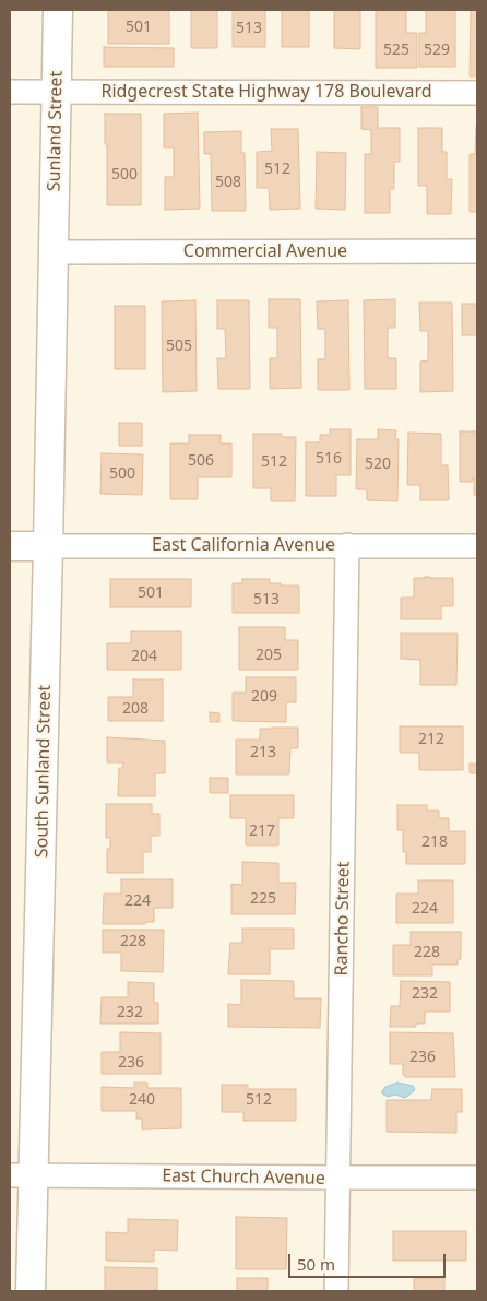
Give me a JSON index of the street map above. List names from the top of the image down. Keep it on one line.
{"streets":{"street":["Ridgecrest State Highway 178 Boulevard","Sunland Street","Commercial Avenue","East California Avenue","South Sunland Street","Rancho Street","East Church Avenue"]},"crossings":[["Ridgecrest State Highway 178 Boulevard","Sunland Street"],["Sunland Street","Commercial Avenue"],["Sunland Street","South Sunland Street"],["Commercial Avenue","South Sunland Street"],["East California Avenue","South Sunland Street"],["East California Avenue","Rancho Street"],["South Sunland Street","East Church Avenue"],["Rancho Street","East Church Avenue"]],"house_numbers":["501","513","525","529","512","500","508","505","516","506","512","520","500","501","513","205","204","209","208","212","213","217","218","225","224","224","228","228","232","232","236","236","240","512"],"scale_bar":"50 m"}
